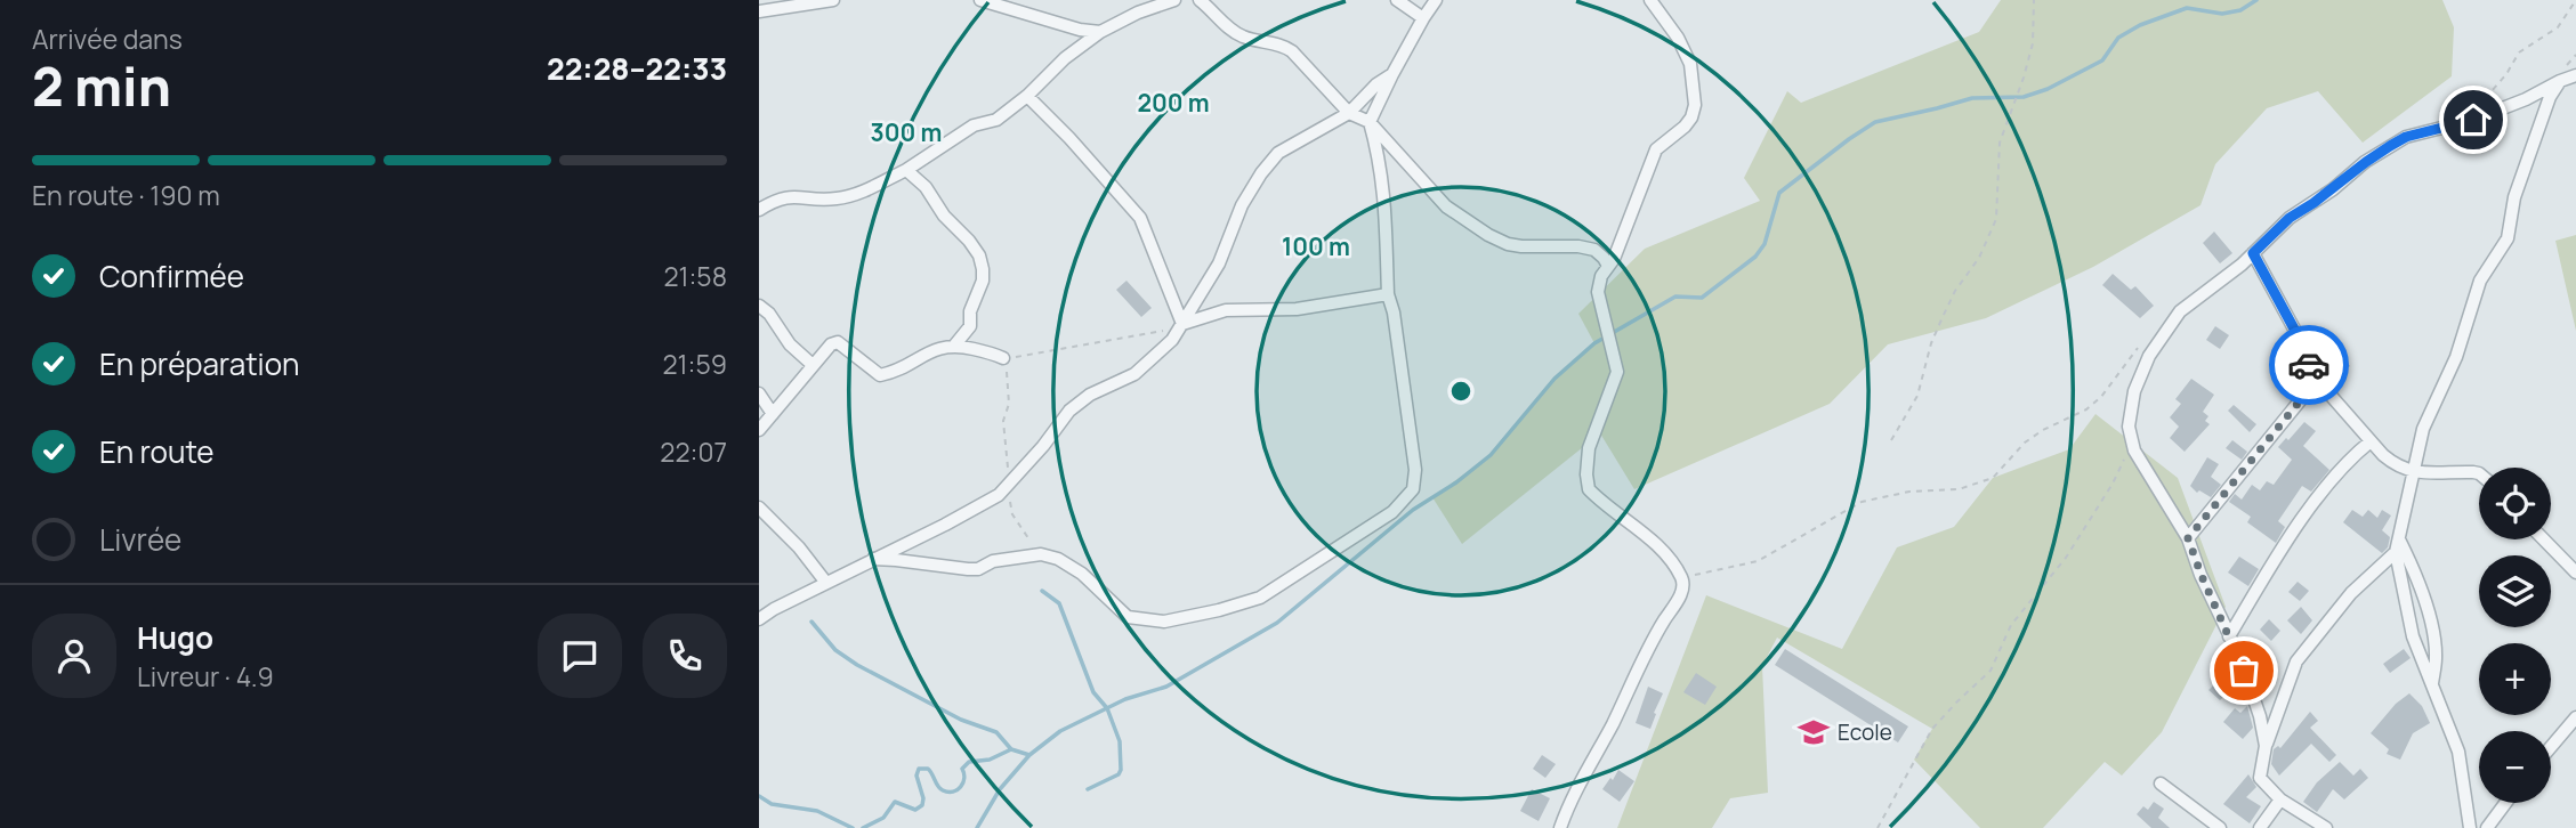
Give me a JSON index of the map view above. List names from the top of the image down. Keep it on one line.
{"places":{"school or university":["Ecole"]},"page":{"heading":["2 min","Arrivée dans","22:28–22:33"],"panel":["Hugo","Livreur · 4.9"],"bar":"En route · 190 m","list":[["Confirmée","21:58"],["En préparation","21:59"],["En route","22:07"],"Livrée"],"map_buttons":["+","−"]},"rings":["200 m","300 m","100 m"]}
